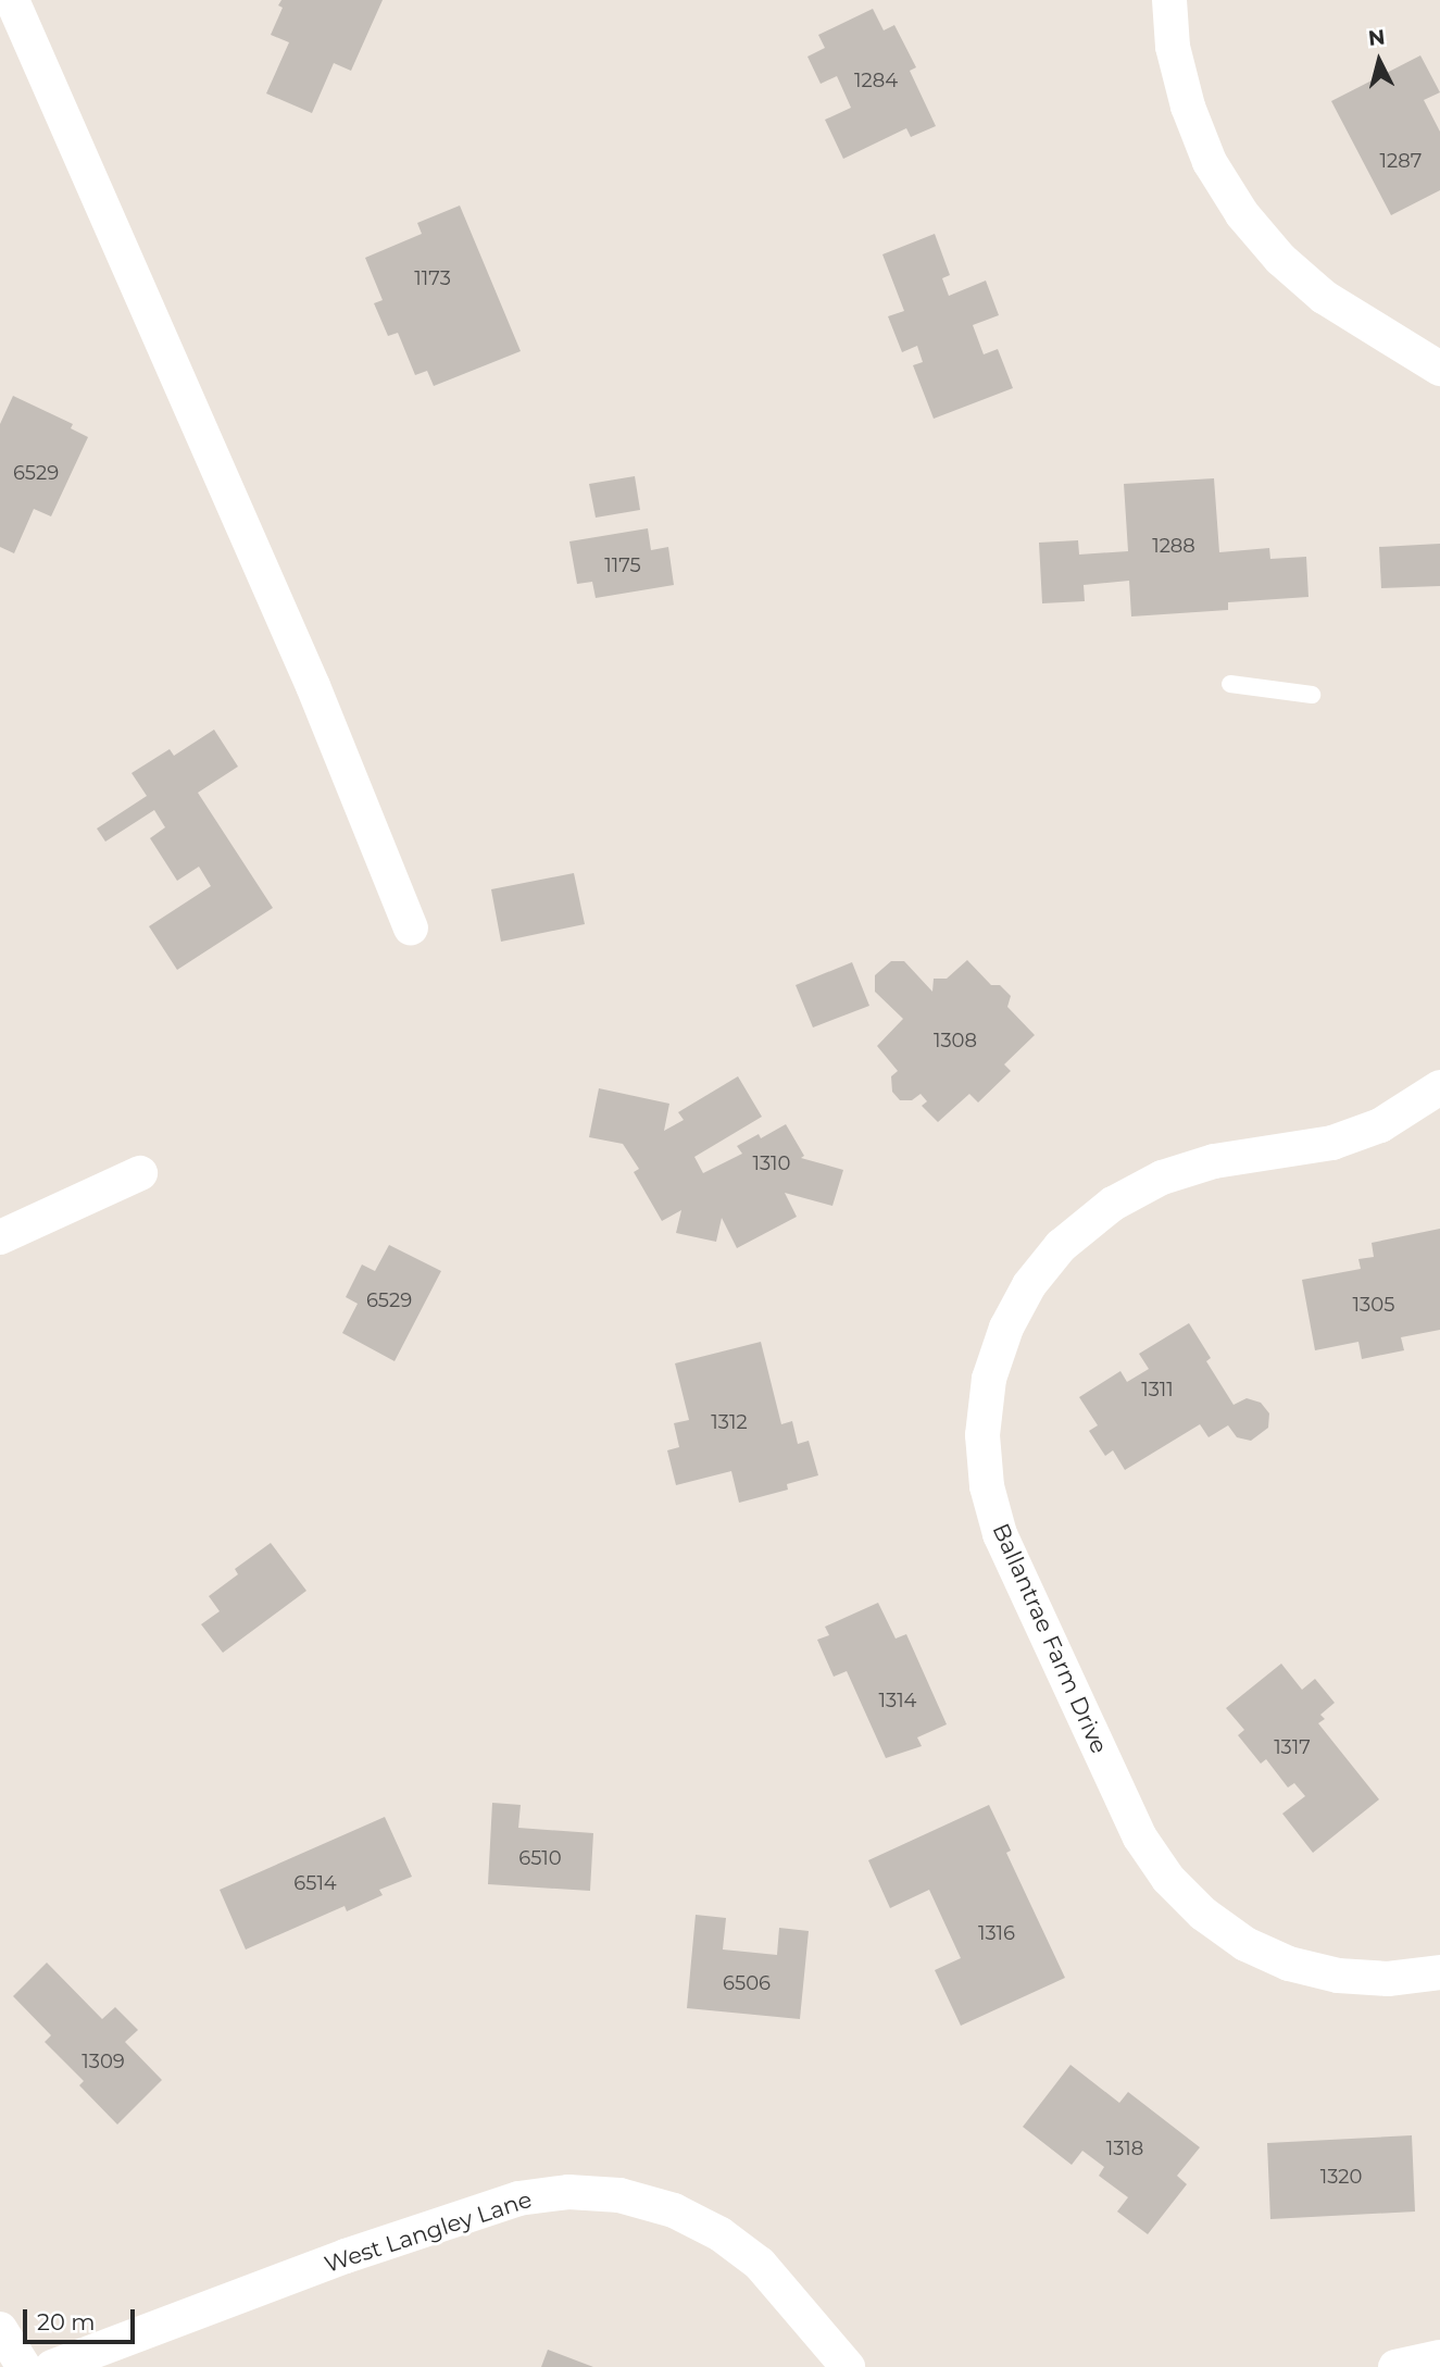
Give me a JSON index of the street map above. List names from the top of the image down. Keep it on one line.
{"streets":{"street":["Ballantrae Farm Drive","West Langley Lane"]},"house_numbers":["1284","1287","1173","6529","1288","1175","1308","1310","6529","1305","1311","1312","1314","1317","6510","6514","1316","6506","1309","1318","1320"],"scale_bar":"20 m","north":"top"}
